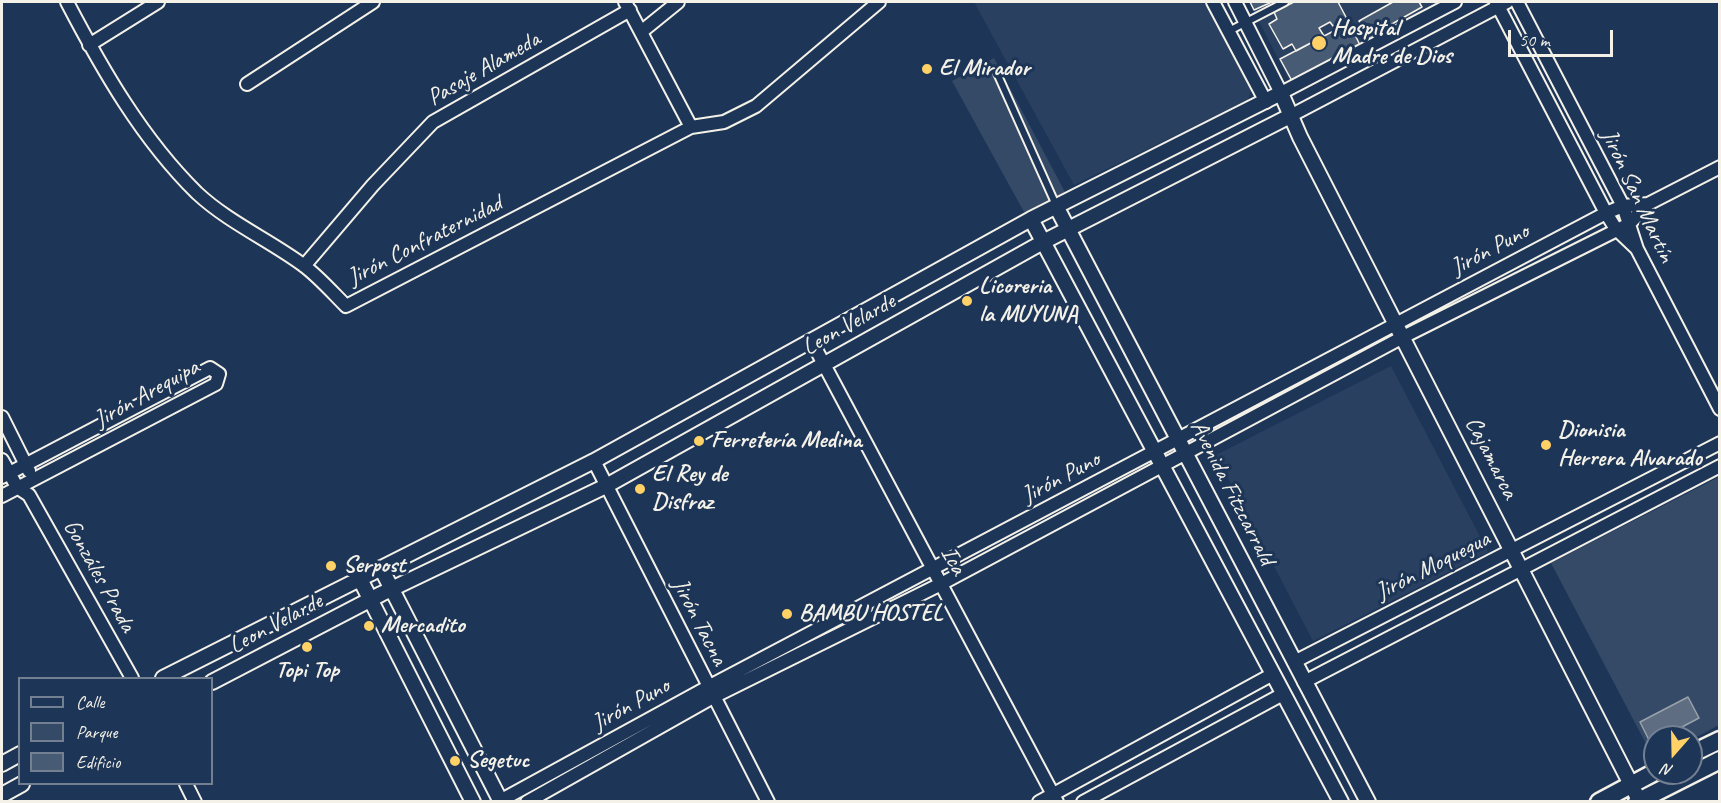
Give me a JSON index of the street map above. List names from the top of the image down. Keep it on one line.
{"streets":{"street":["Pasaje Alameda","Jirón San Martín","Jirón Confraternidad","Jirón Puno","Leon Velarde","Jirón Arequipa","Cajamarca","Avenida Fitzcarrald","Ica","Jirón Moquegua","Gonzáles Prada","Jirón Tacna"]},"crossings":[["Pasaje Alameda","Jirón Confraternidad"],["Jirón San Martín","Jirón Puno"],["Jirón Puno","Cajamarca"],["Jirón Puno","Avenida Fitzcarrald"],["Jirón Puno","Ica"],["Jirón Puno","Jirón Tacna"],["Leon Velarde","Cajamarca"],["Leon Velarde","Avenida Fitzcarrald"],["Leon Velarde","Ica"],["Leon Velarde","Jirón Tacna"],["Jirón Arequipa","Gonzáles Prada"],["Cajamarca","Jirón Moquegua"],["Avenida Fitzcarrald","Jirón Moquegua"]],"places":["Hospital Madre de Dios","El Mirador","Licoreria la MUYUNA","Ferretería Medina","Dionisia Herrera Alvarado","El Rey de Disfraz","Serpost","BAMBU HOSTEL","Mercadito","Topi Top","Segetuc"],"legend":["Calle","Parque","Edificio"],"scale_bar":"50 m","north":"bottom"}
